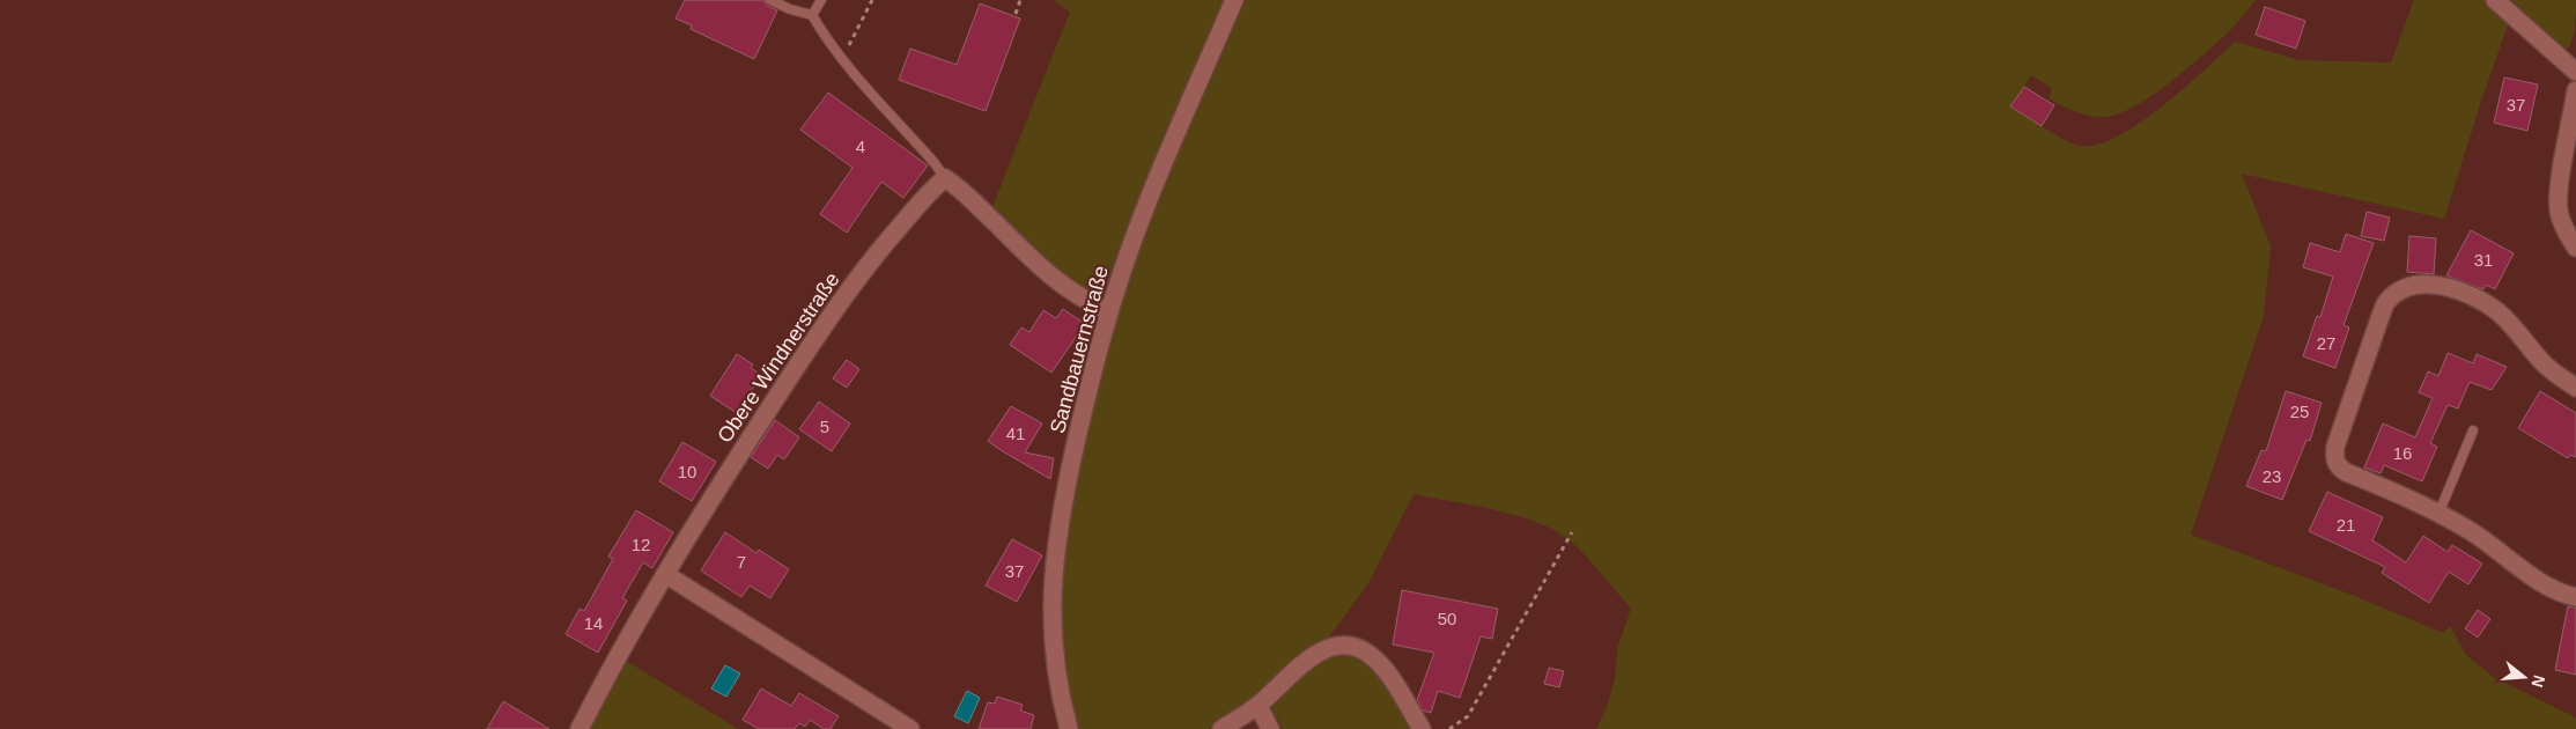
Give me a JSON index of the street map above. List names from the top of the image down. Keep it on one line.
{"streets":{"street":["Sandbauernstraße","Obere Windnerstraße"]},"house_numbers":["37","4","31","27","25","5","41","16","10","23","21","12","7","37","50","14"],"north":"right"}
